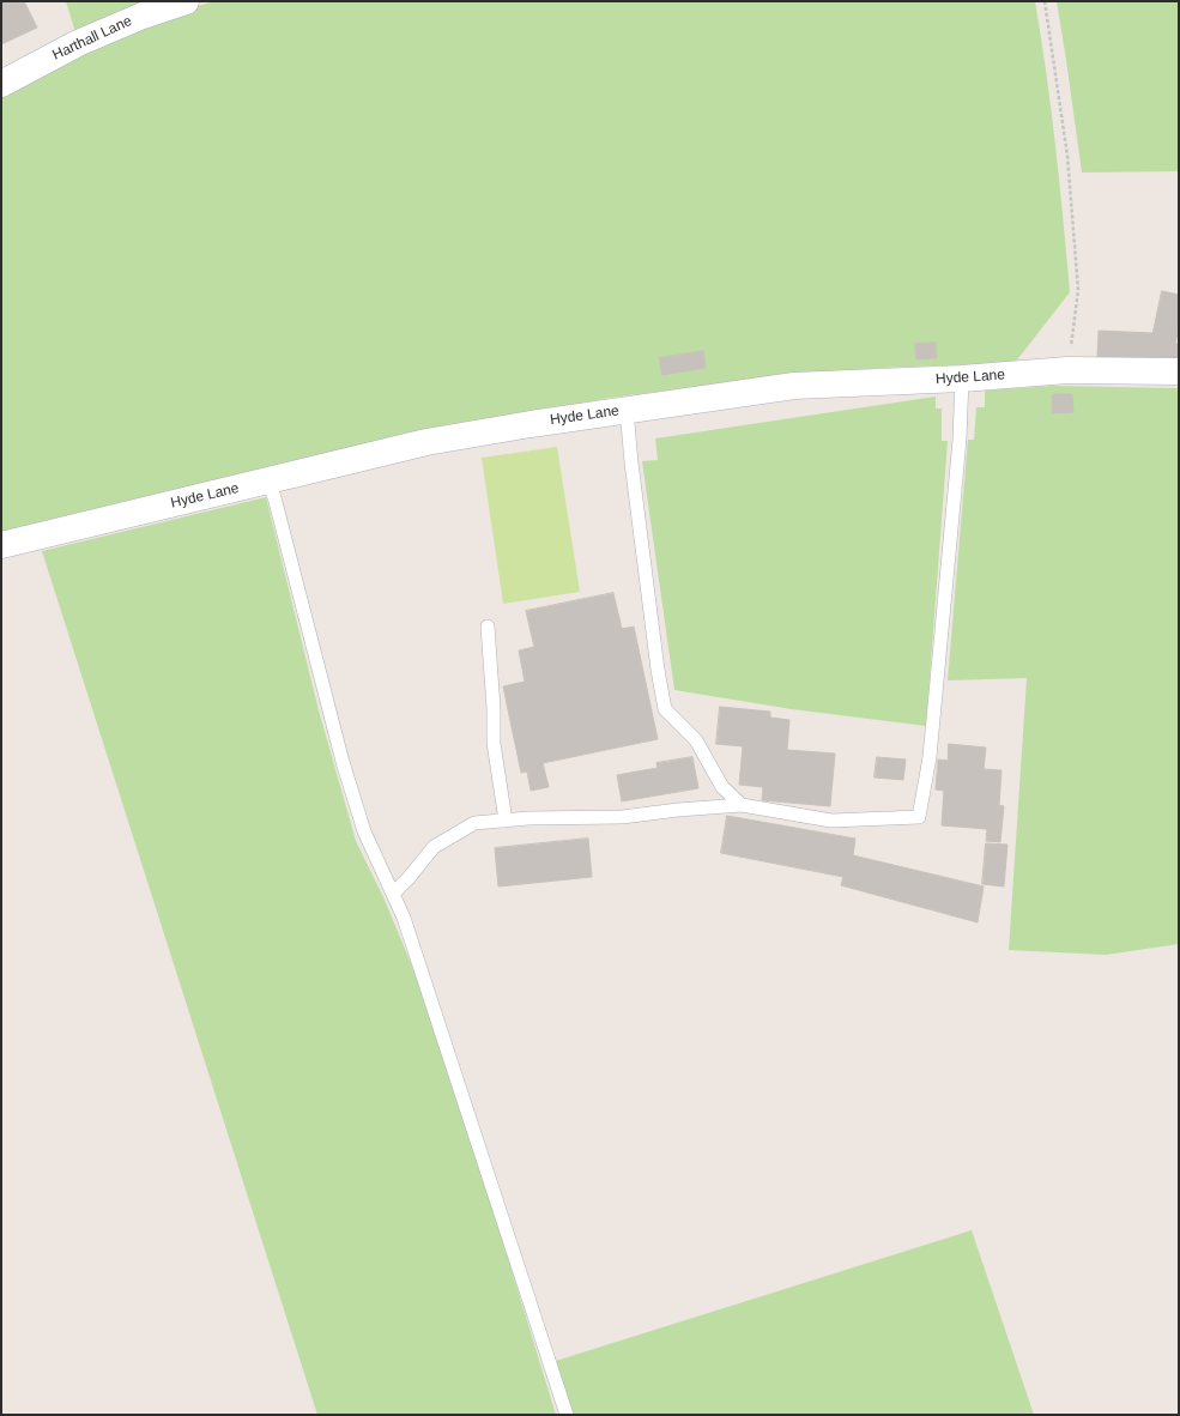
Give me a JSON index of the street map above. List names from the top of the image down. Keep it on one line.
{"streets":{"street":["Harthall Lane","Hyde Lane"]}}
